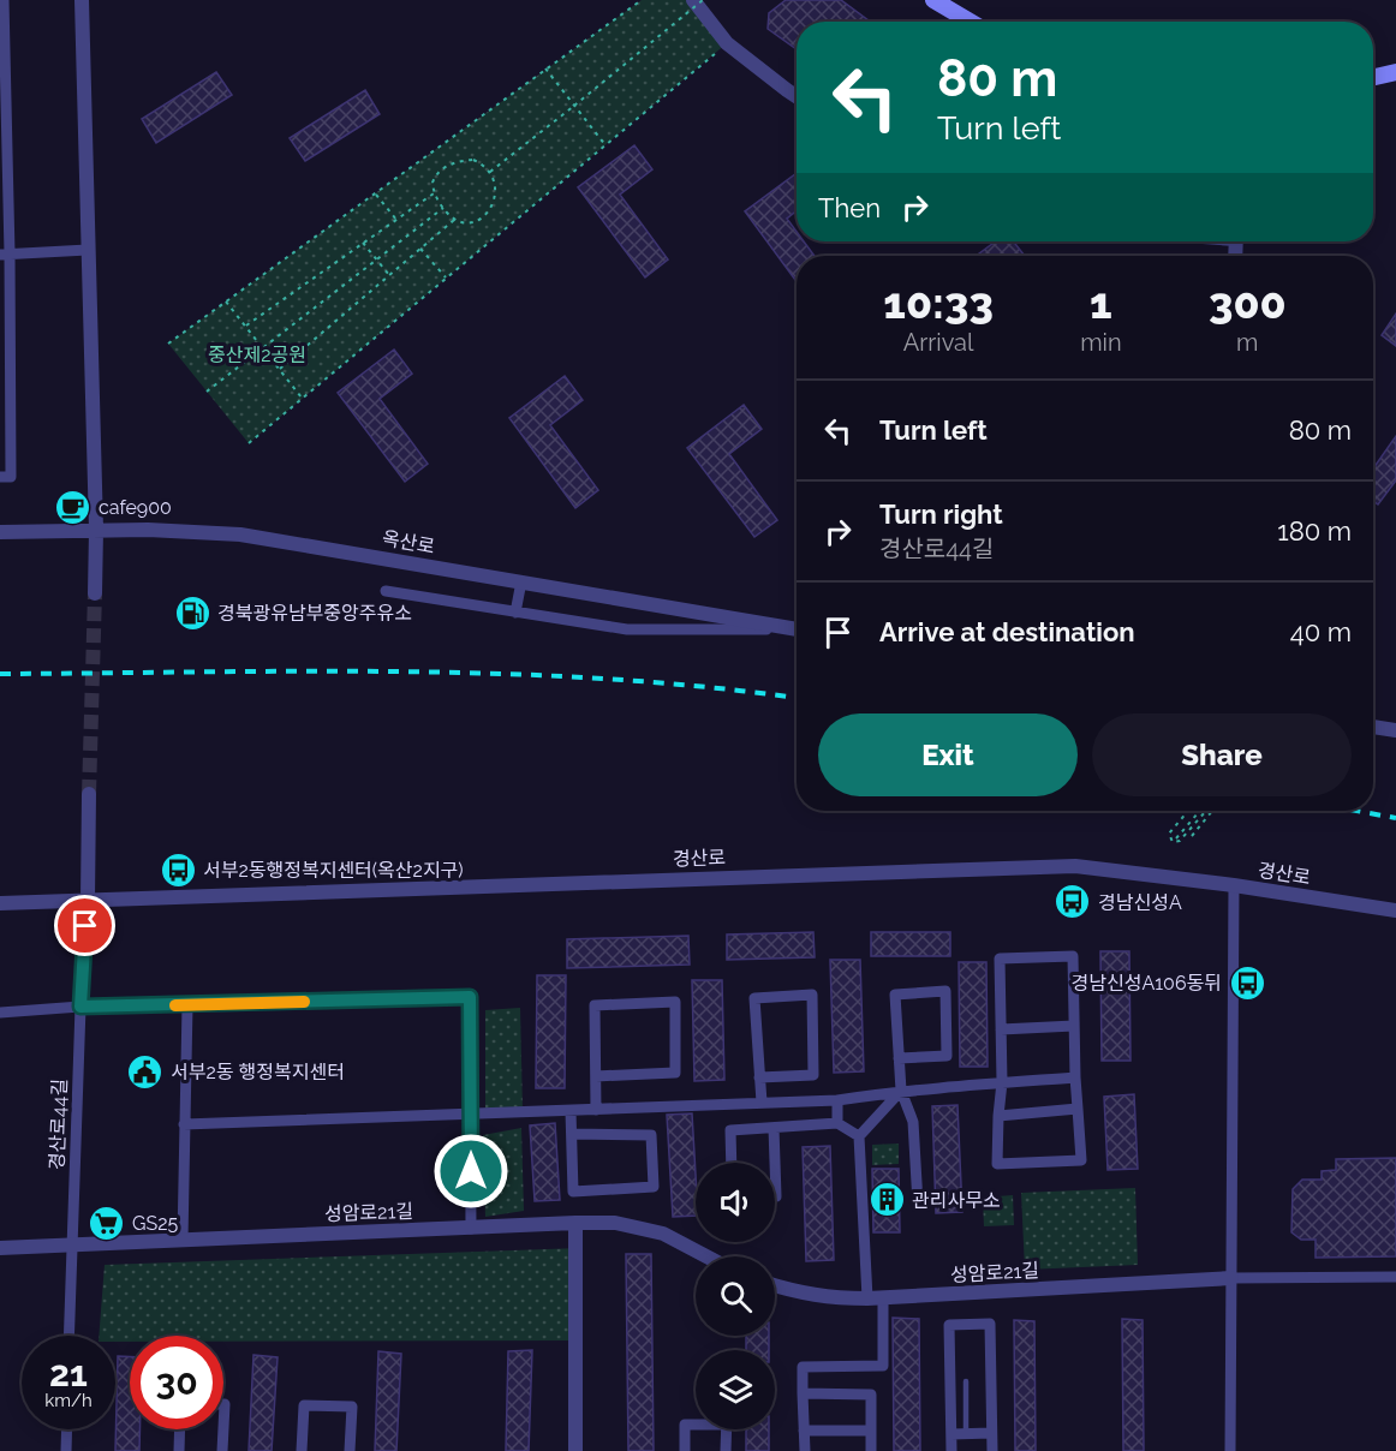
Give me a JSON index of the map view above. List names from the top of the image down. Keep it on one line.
{"streets":{"street":["옥산로","경산로","경산로44길","성암로21길"]},"crossings":[["경산로","경산로44길"],["경산로44길","성암로21길"]],"parks":["중산제2공원"],"places":{"cafe":["cafe900"],"fuel station":["경북광유남부중앙주유소"],"bus stop":["서부2동행정복지센터(옥산2지구)","경남신성A","경남신성A106동뒤"],"public building":["서부2동 행정복지센터"],"building":["관리사무소"],"supermarket":["GS25"]},"page":{"turn":["80 m","Turn left"],"then":"Then","eta":["10:33","Arrival","1","min","300","m"],"list":[{"name":"Turn left","value":"80 m"},{"name":"Turn right","note":"경산로44길","value":"180 m"},{"name":"Arrive at destination","value":"40 m"}],"buttons":["Exit","Share"],"speed":"21 km/h","limit":"30"}}
